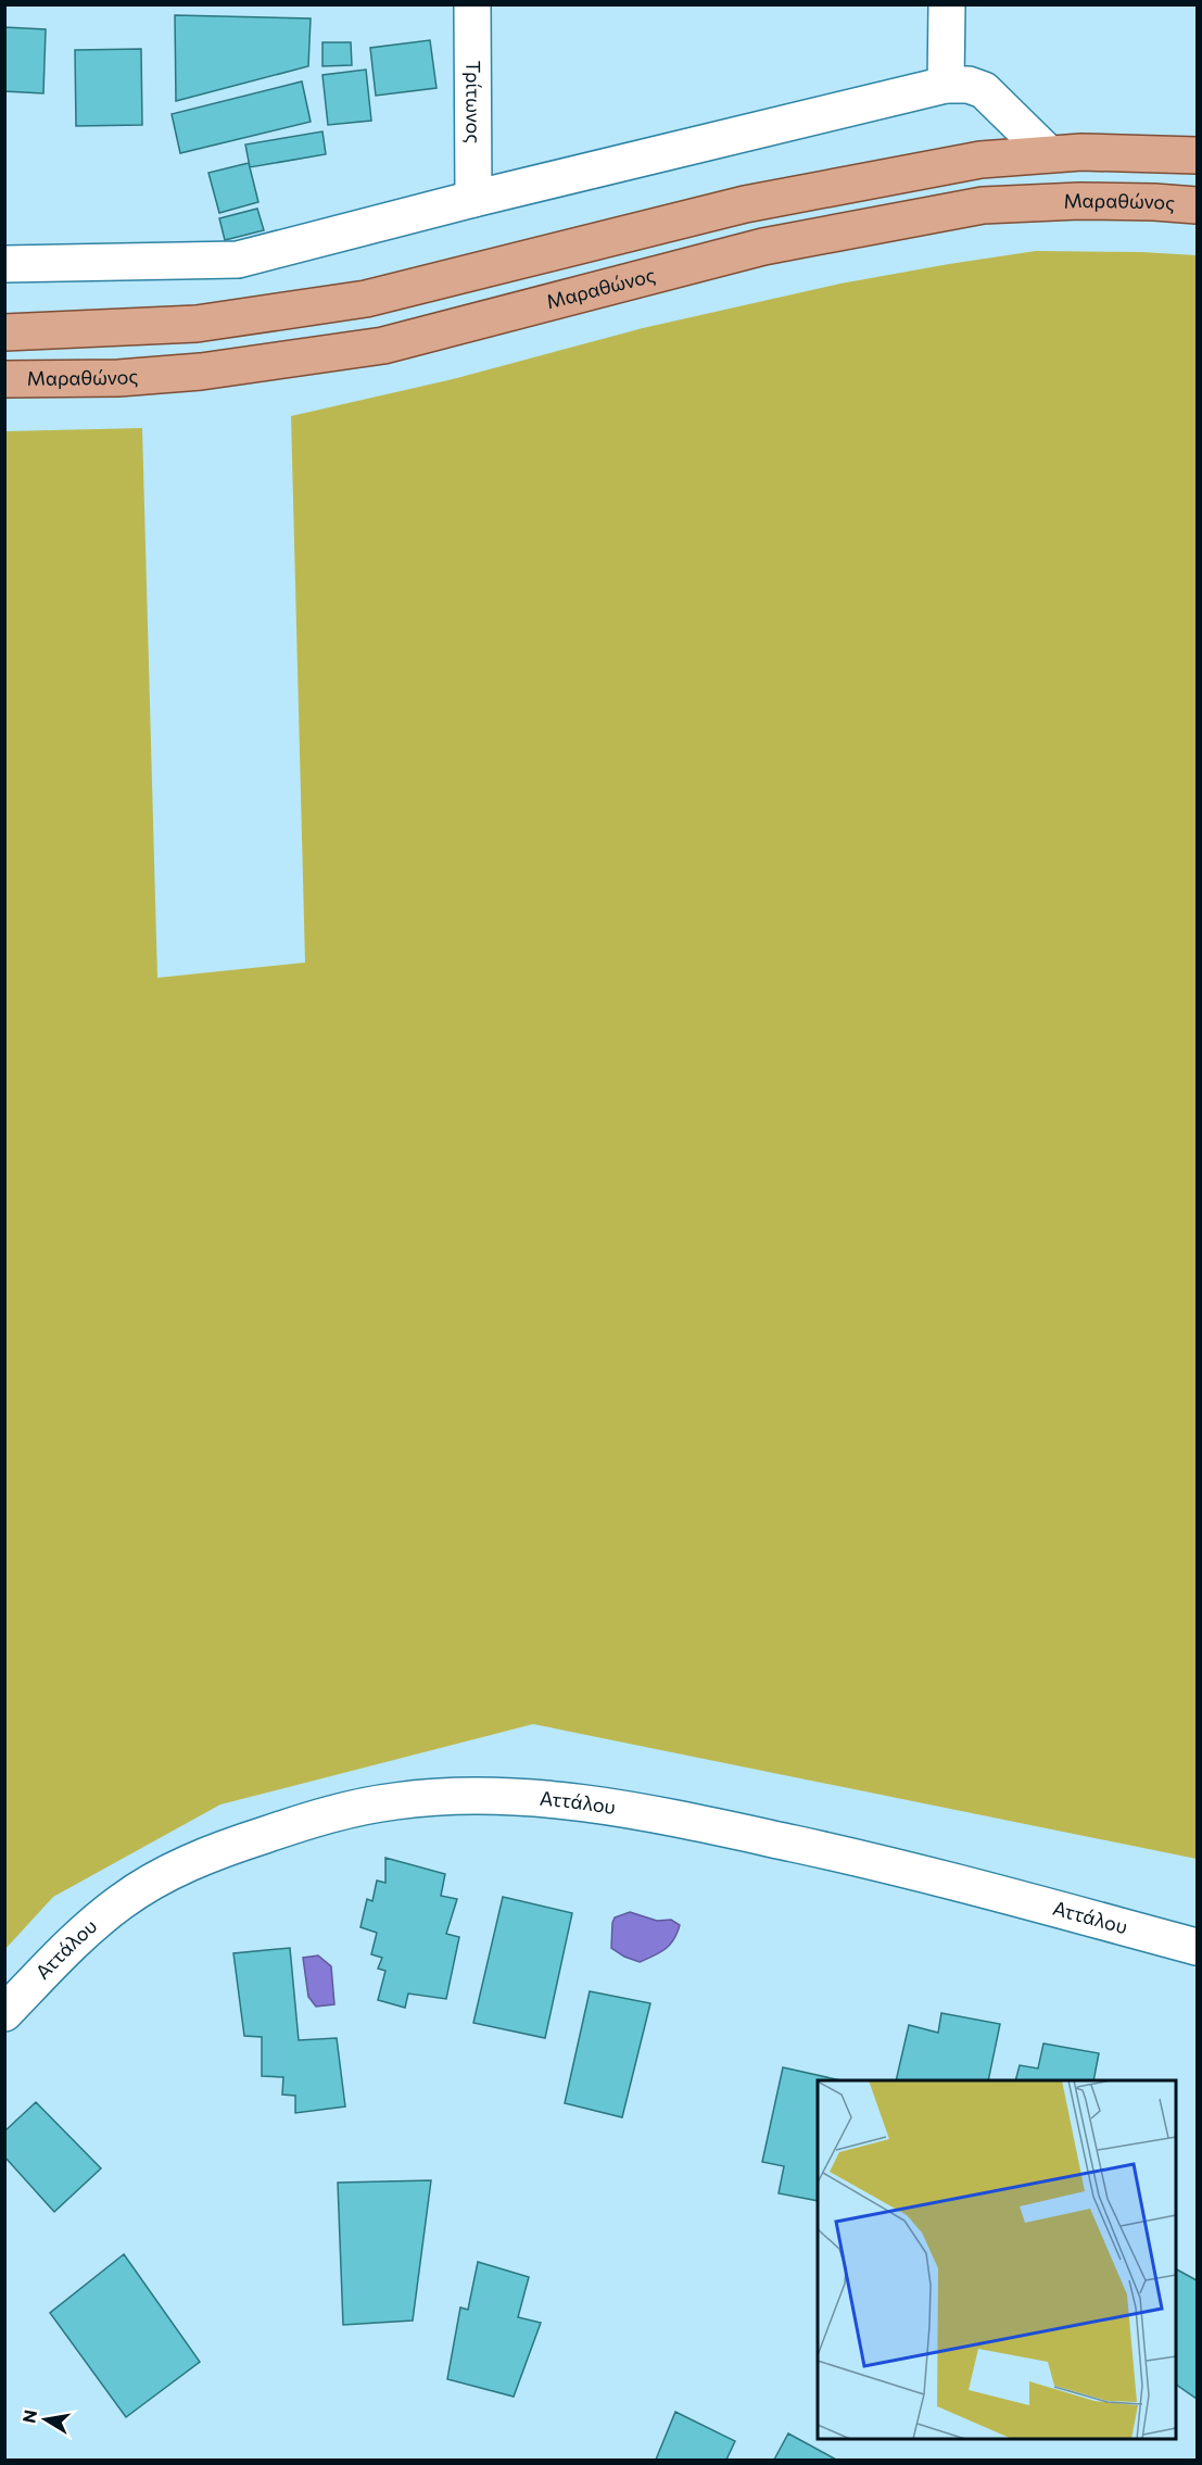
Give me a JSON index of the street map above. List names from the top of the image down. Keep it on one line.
{"streets":{"main road":["Μαραθώνος"],"street":["Τρίτωνος","Αττάλου"]},"north":"left"}
